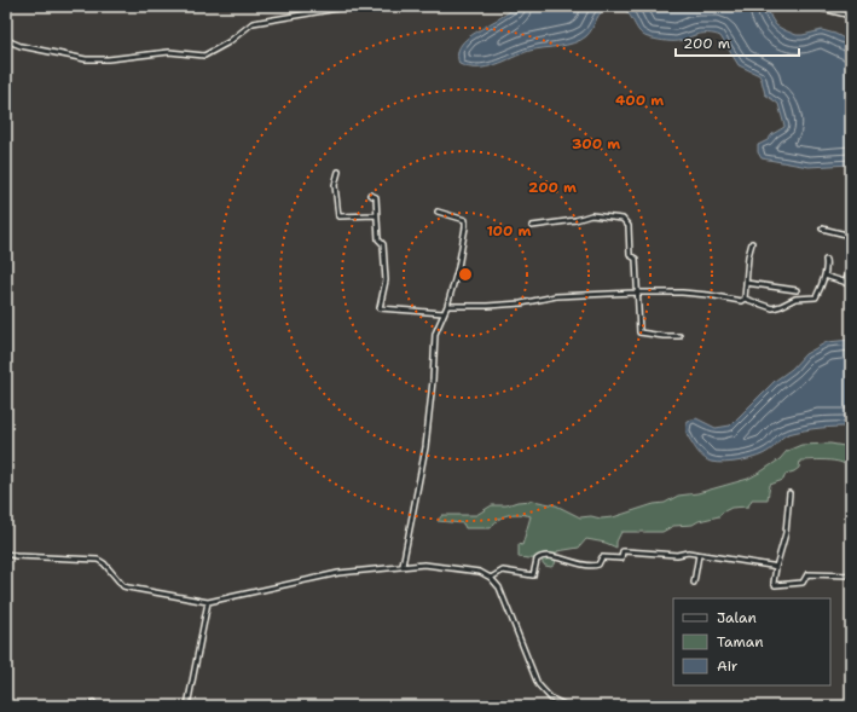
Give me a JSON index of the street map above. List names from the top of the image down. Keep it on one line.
{"legend":["Jalan","Taman","Air"],"scale_bar":"200 m","rings":["400 m","300 m","200 m","100 m"]}
